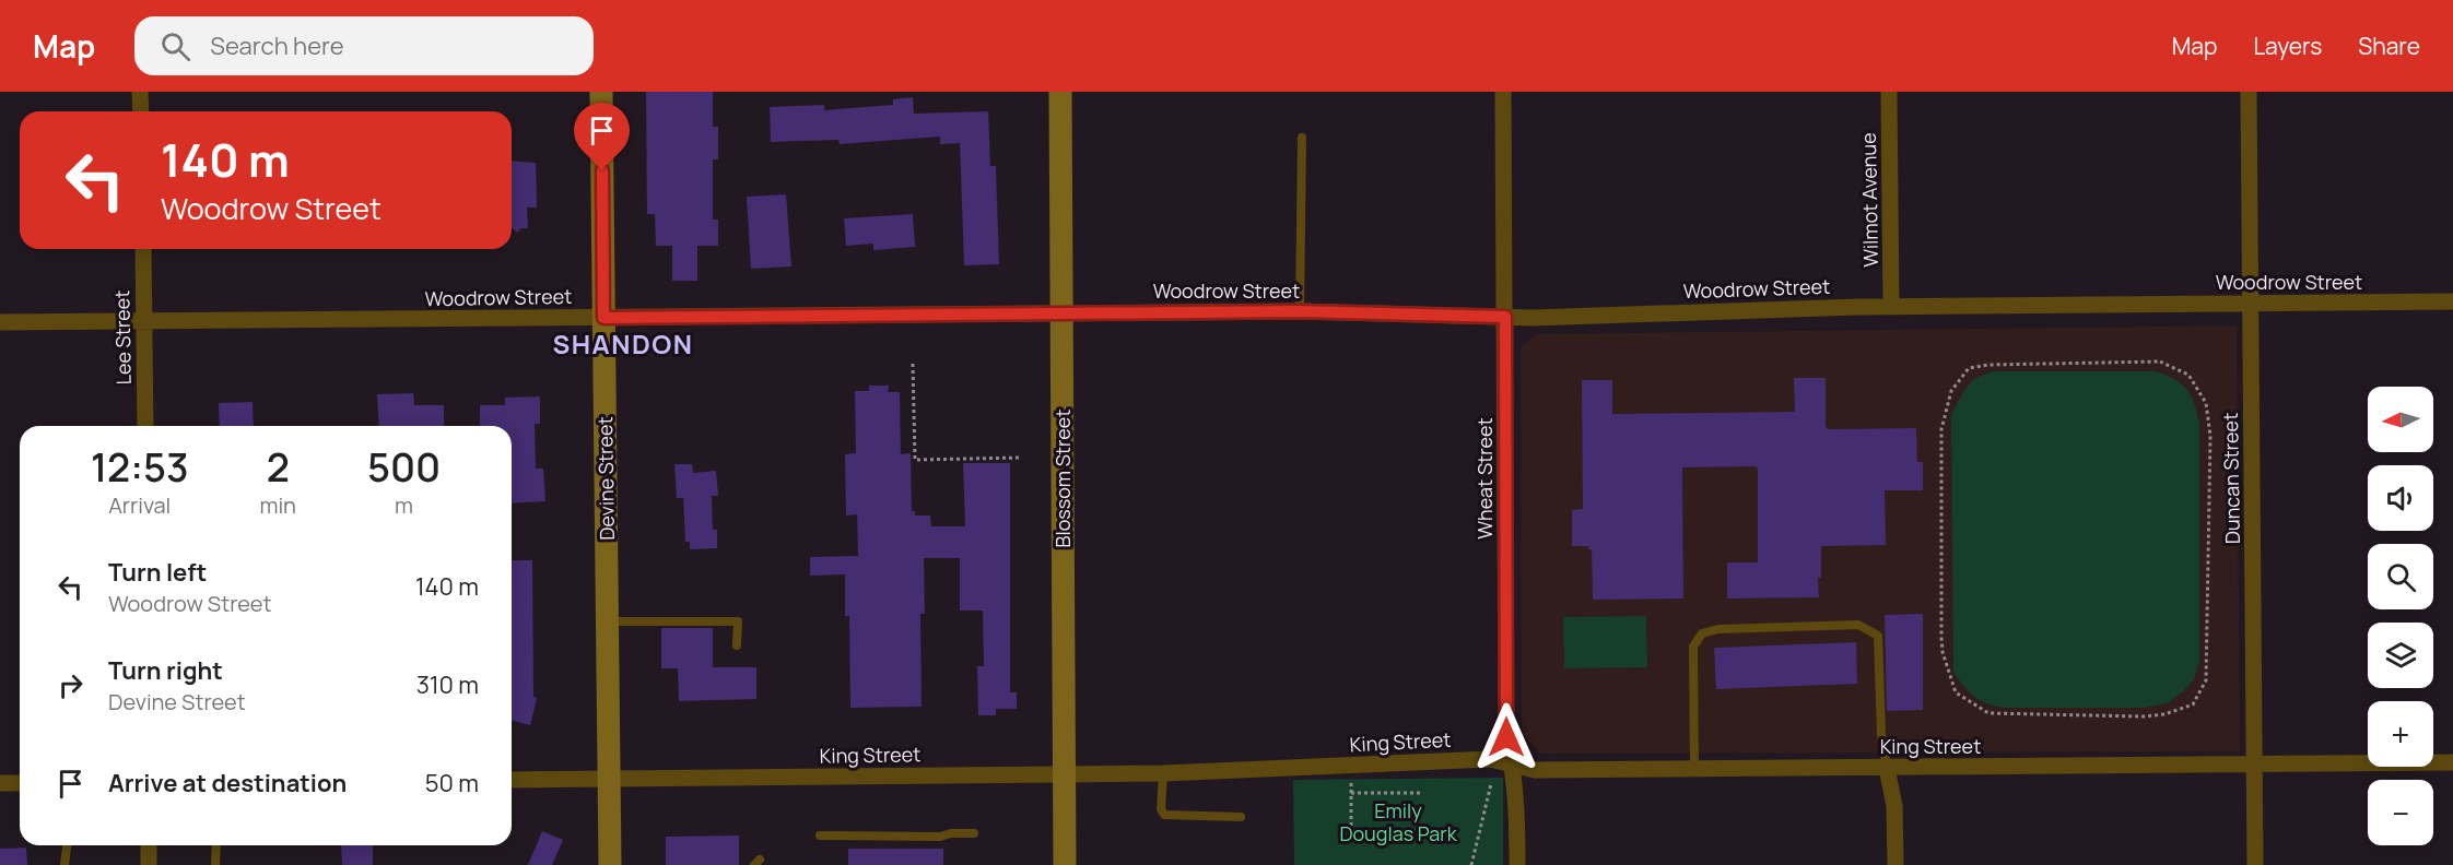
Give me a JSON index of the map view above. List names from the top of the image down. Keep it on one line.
{"streets":{"main road":["Devine Street","Blossom Street"],"street":["Wilmot Avenue","Woodrow Street","Lee Street","Wheat Street","Duncan Street","King Street"]},"crossings":[["Wilmot Avenue","Woodrow Street"],["Woodrow Street","Lee Street"],["Woodrow Street","Devine Street"],["Woodrow Street","Blossom Street"],["Woodrow Street","Wheat Street"],["Woodrow Street","Duncan Street"],["Devine Street","King Street"],["Blossom Street","King Street"],["Wheat Street","King Street"],["Duncan Street","King Street"]],"districts":["SHANDON"],"parks":["Emily Douglas Park"],"north":"left","page":{"header":"Map","search":"Search here","nav":["Map","Layers","Share"],"turn":["140 m","Woodrow Street"],"map_buttons":["+","−"],"eta":["12:53","Arrival","2","min","500","m"],"list":[{"name":"Turn left","note":"Woodrow Street","value":"140 m"},{"name":"Turn right","note":"Devine Street","value":"310 m"},{"name":"Arrive at destination","value":"50 m"}]}}
